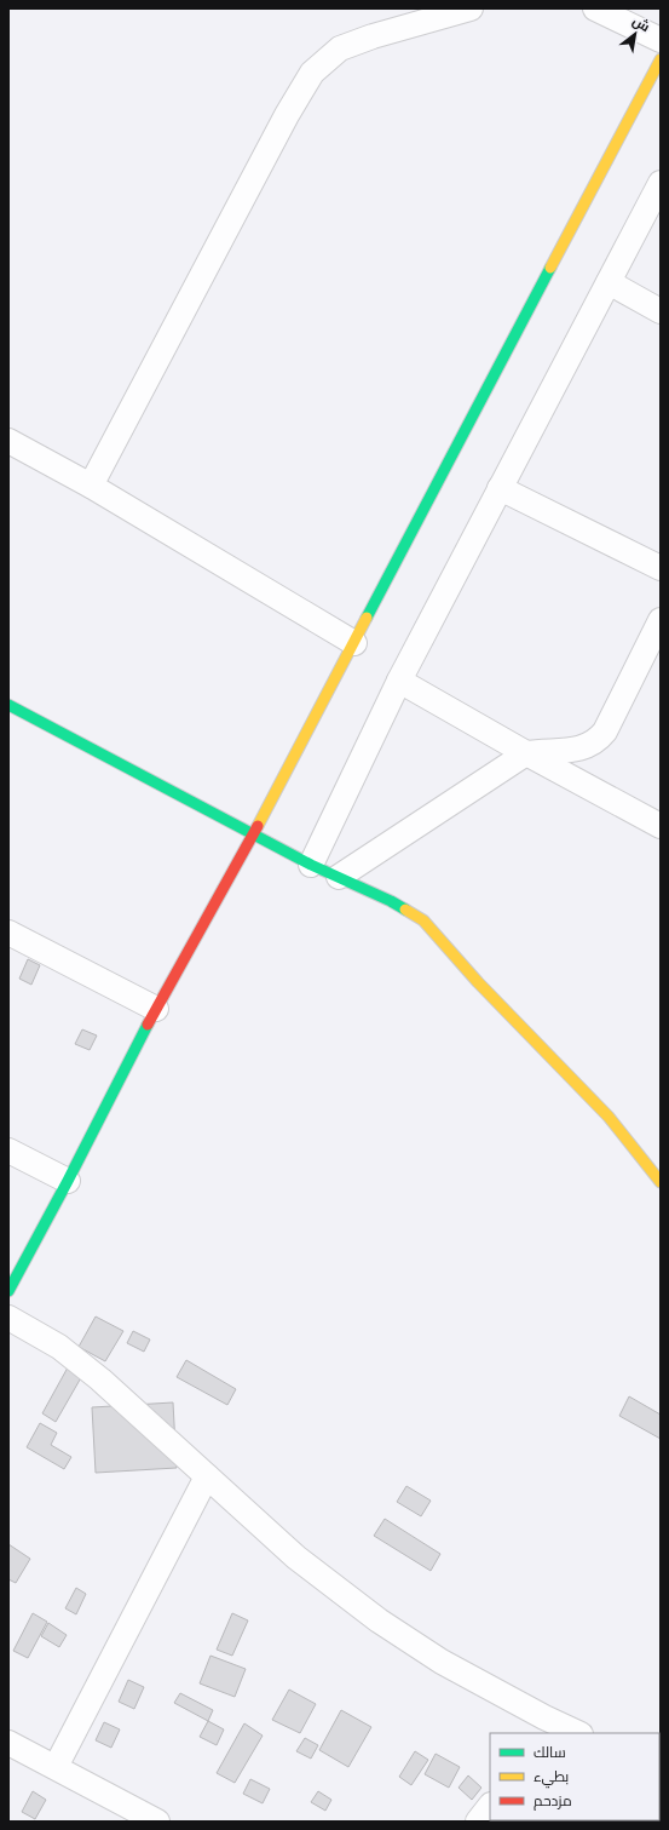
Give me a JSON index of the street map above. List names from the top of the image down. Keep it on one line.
{"legend":["سالك","بطيء","مزدحم"],"north":"top right"}
